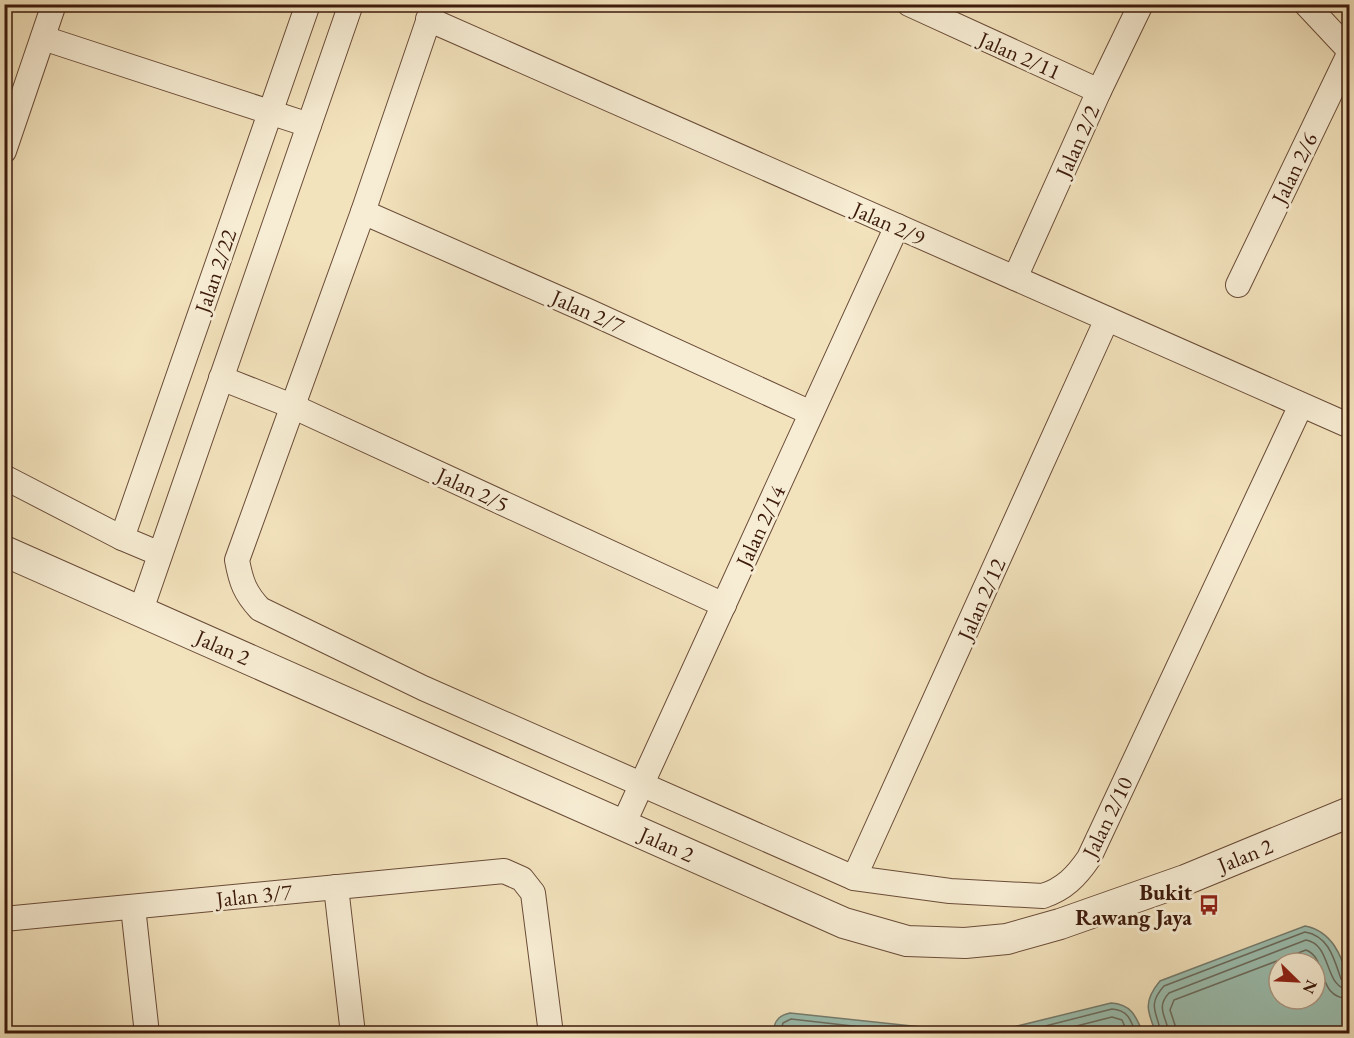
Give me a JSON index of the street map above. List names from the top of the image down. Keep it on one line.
{"streets":{"street":["Jalan 2/11","Jalan 2/2","Jalan 2/6","Jalan 2/9","Jalan 2/22","Jalan 2/7","Jalan 2/5","Jalan 2/14","Jalan 2/12","Jalan 2","Jalan 2/10","Jalan 3/7"]},"crossings":[["Jalan 2/11","Jalan 2/2"],["Jalan 2/2","Jalan 2/9"],["Jalan 2/9","Jalan 2/14"],["Jalan 2/9","Jalan 2/12"],["Jalan 2/9","Jalan 2/10"],["Jalan 2/7","Jalan 2/14"],["Jalan 2/7","Jalan 2/10"],["Jalan 2/5","Jalan 2/14"],["Jalan 2/5","Jalan 2/10"],["Jalan 2/14","Jalan 2"],["Jalan 2/14","Jalan 2/10"],["Jalan 2/12","Jalan 2/10"]],"places":{"bus stop":["Bukit Rawang Jaya"]},"north":"bottom right"}
